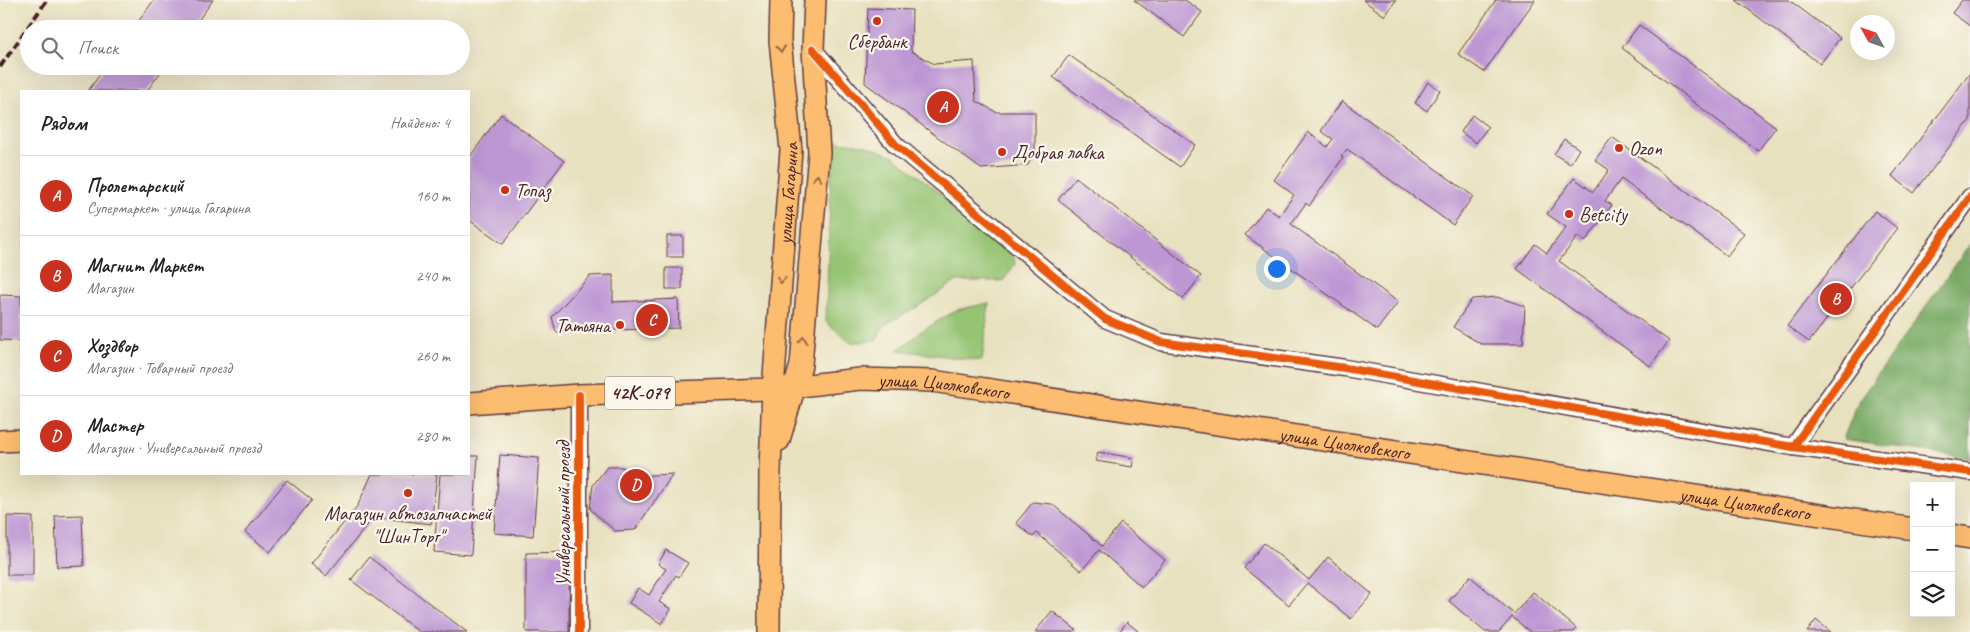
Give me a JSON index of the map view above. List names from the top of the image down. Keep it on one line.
{"streets":{"main road":["улица Гагарина","улица Циолковского","42К-079"],"street":["Универсальный проезд"]},"crossings":[["улица Гагарина","улица Циолковского"],["улица Гагарина","42К-079"],["улица Циолковского","42К-079"],["42К-079","Универсальный проезд"]],"places":["Сбербанк","Ozon","Добрая лавка","Топаз","Betcity","Татьяна","Магазин автозапчастей \"ШинТорг\""],"north":"top left","page":{"search":"Поиск","pins":["A","B","C","D"],"heading":["Рядом","Найдено: 4"],"list":[{"mark":"A","name":"Пролетарский","note":"Супермаркет · улица Гагарина","value":"160 m"},{"mark":"B","name":"Магнит Маркет","note":"Магазин","value":"240 m"},{"mark":"C","name":"Хоздвор","note":"Магазин · Товарный проезд","value":"260 m"},{"mark":"D","name":"Мастер","note":"Магазин · Универсальный проезд","value":"280 m"}],"map_buttons":["+","−"]}}
